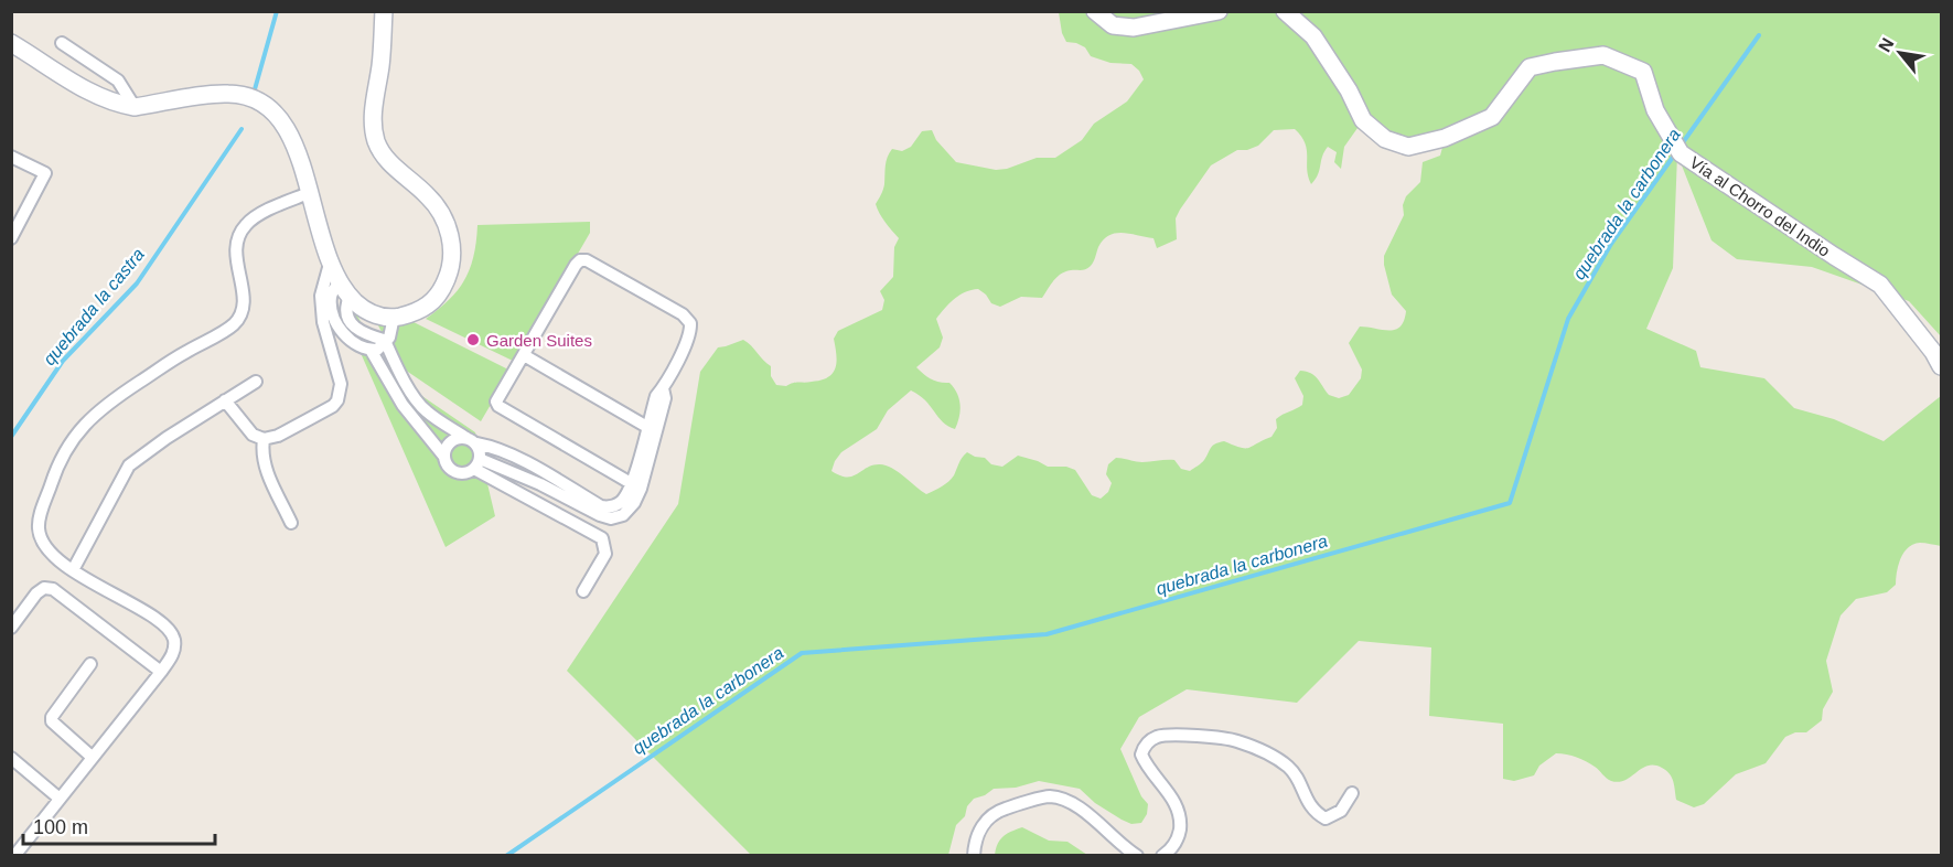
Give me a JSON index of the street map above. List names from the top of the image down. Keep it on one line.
{"streets":{"street":["Vía al Chorro del Indio"]},"water":["quebrada la carbonera","quebrada la castra"],"places":["Garden Suites"],"scale_bar":"100 m","north":"top left"}
